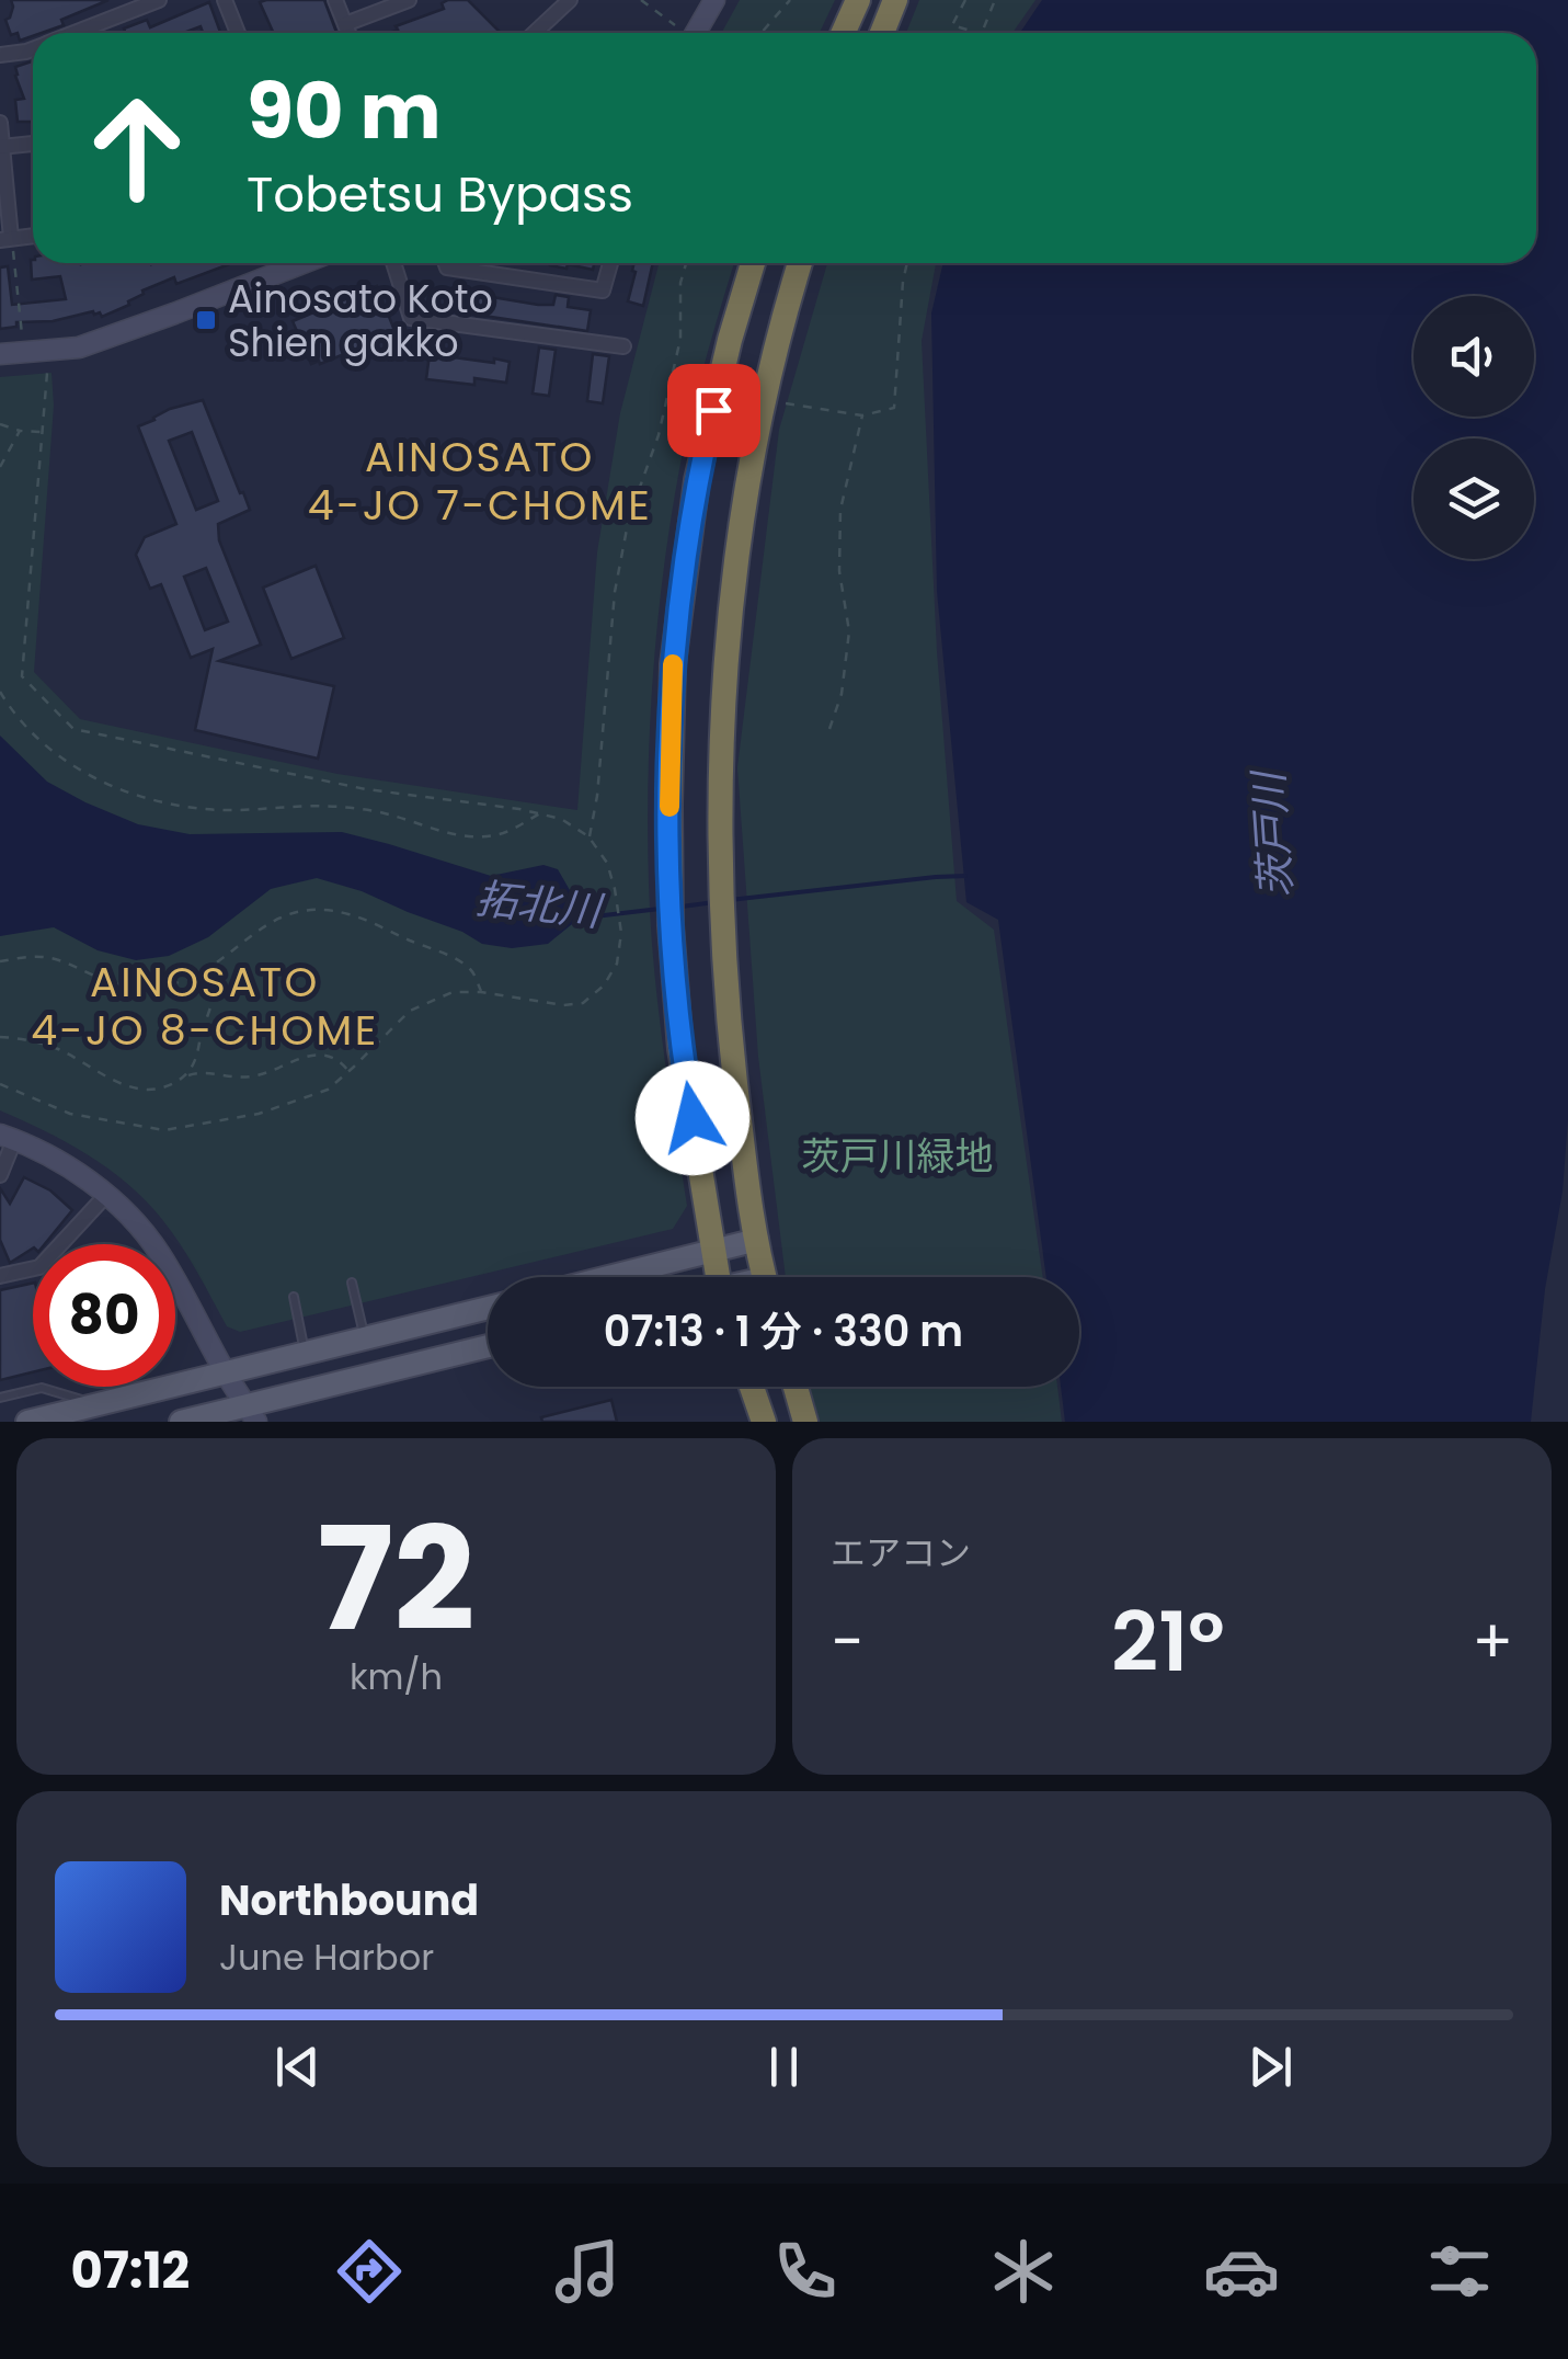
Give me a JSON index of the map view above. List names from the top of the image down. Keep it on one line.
{"districts":["AINOSATO 4-JO 7-CHOME","AINOSATO 4-JO 8-CHOME"],"water":["茨戸川","拓北川"],"parks":["茨戸川緑地"],"places":{"transit":["Ainosato Koto Shien gakko"]},"page":{"turn":["90 m","Tobetsu Bypass"],"limit":"80","trip":"07:13 · 1 分 · 330 m","tile":[["72","km/h"],"エアコン"],"heat":["−","21°","+"],"song":["Northbound","June Harbor"],"tabs":"07:12"}}
